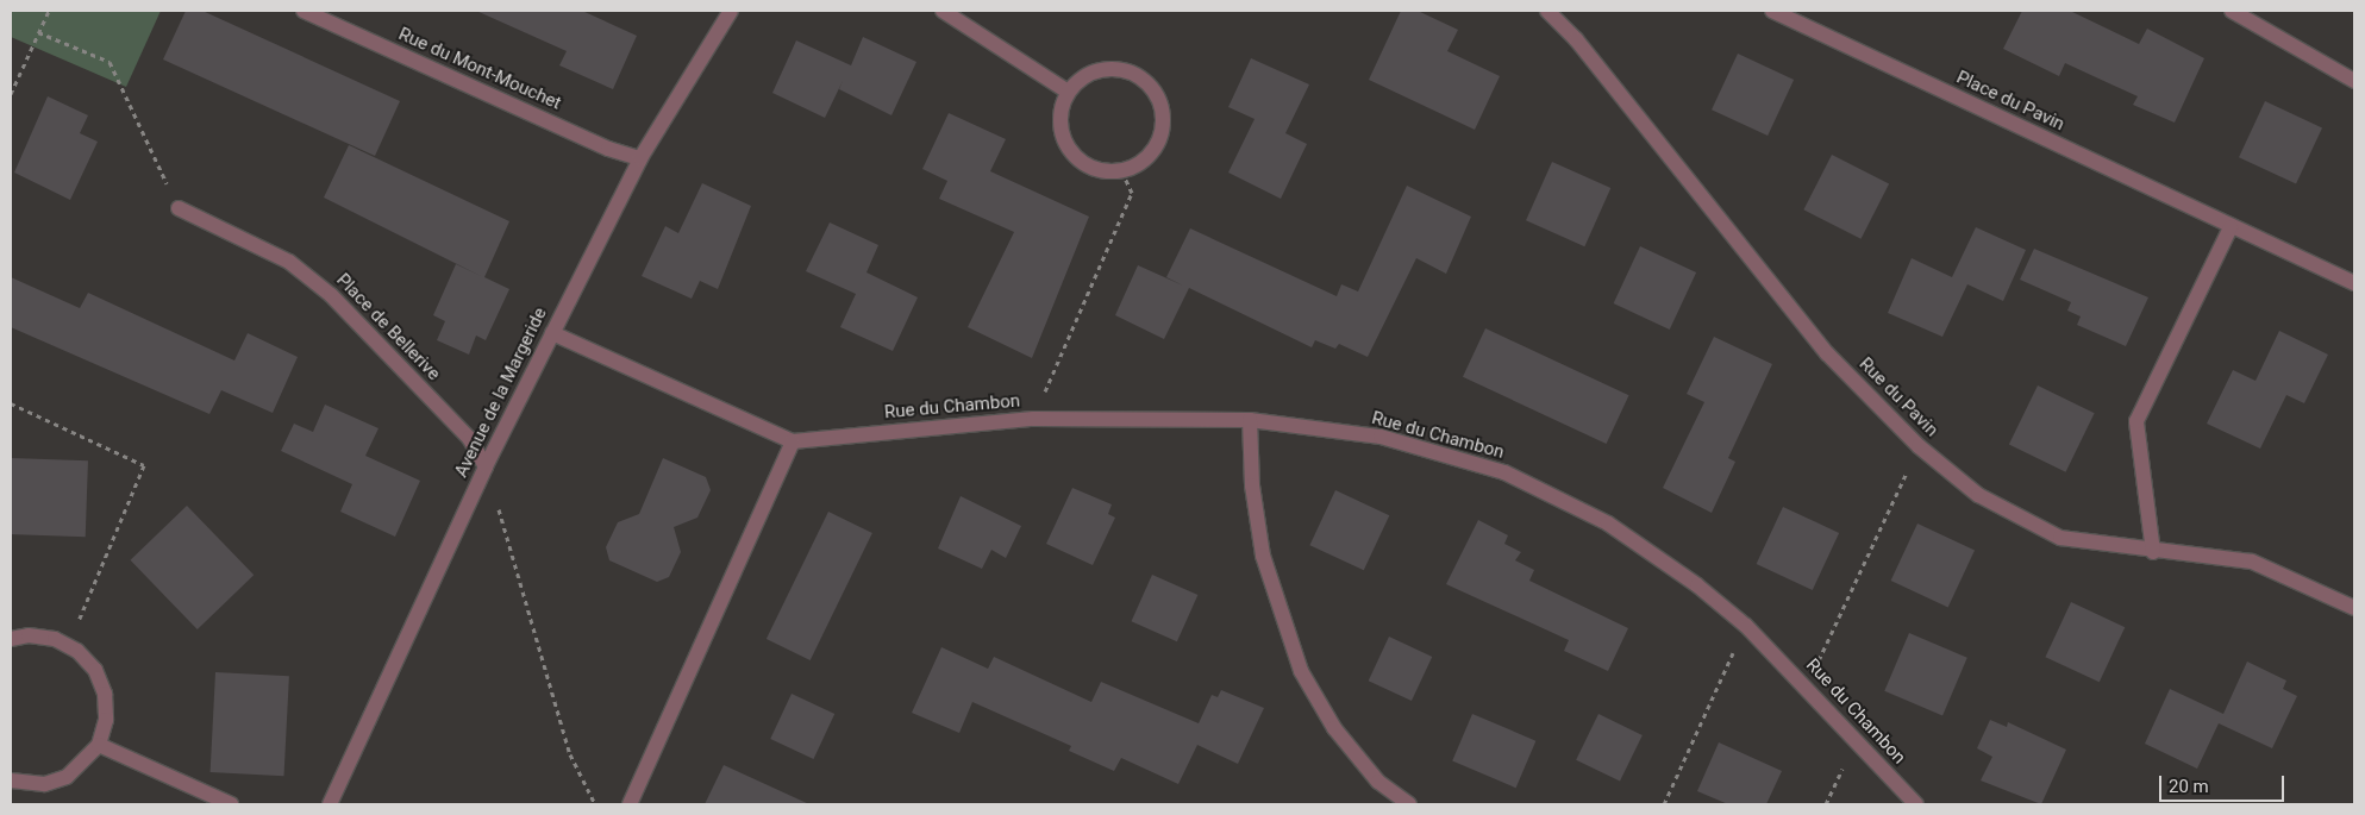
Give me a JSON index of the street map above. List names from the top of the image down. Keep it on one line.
{"streets":{"street":["Rue du Mont-Mouchet","Place du Pavin","Place de Bellerive","Avenue de la Margeride","Rue du Pavin","Rue du Chambon"]},"crossings":[["Rue du Mont-Mouchet","Avenue de la Margeride"],["Place de Bellerive","Avenue de la Margeride"],["Avenue de la Margeride","Rue du Chambon"]],"scale_bar":"20 m"}
